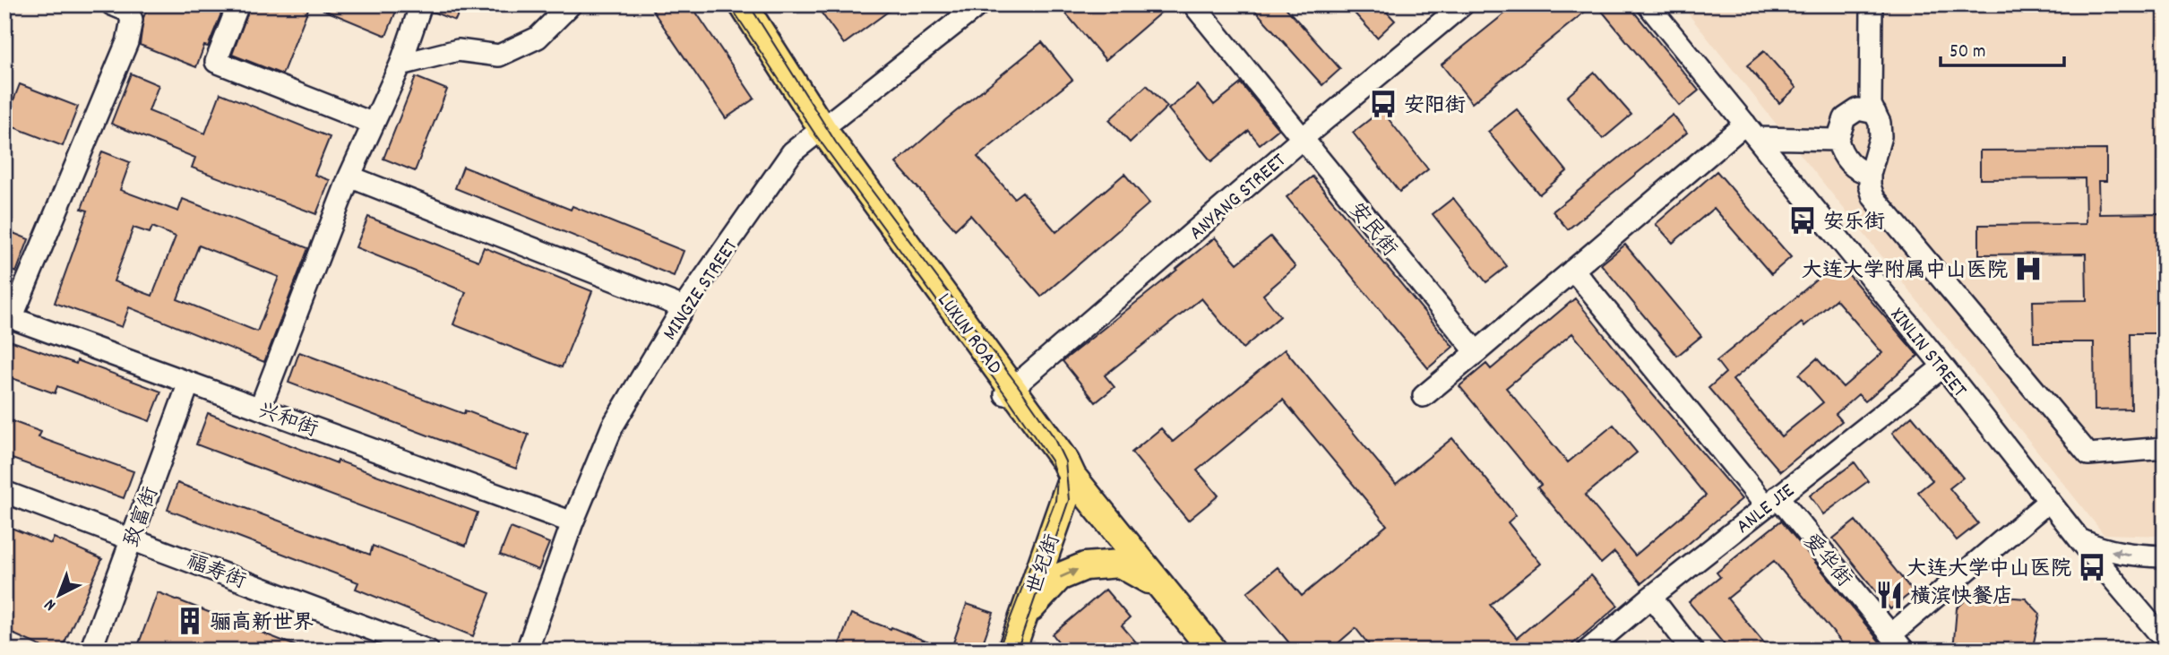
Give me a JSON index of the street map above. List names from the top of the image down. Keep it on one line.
{"streets":{"main road":["LUXUN ROAD","世纪街"],"street":["ANYANG STREET","安民街","MINGZE STREET","XINLIN STREET","兴和街","ANLE JIE","致富街","爱华街","福寿街"]},"crossings":[["ANYANG STREET","安民街"],["ANYANG STREET","LUXUN ROAD"],["MINGZE STREET","LUXUN ROAD"],["MINGZE STREET","兴和街"],["LUXUN ROAD","世纪街"],["XINLIN STREET","ANLE JIE"],["兴和街","致富街"],["ANLE JIE","爱华街"],["致富街","福寿街"]],"places":{"bus stop":["安阳街","安乐街","大连大学中山医院"],"hospital":["大连大学附属中山医院"],"restaurant":["横滨快餐店"],"building":["骊高新世界"]},"scale_bar":"50 m","north":"bottom left"}
